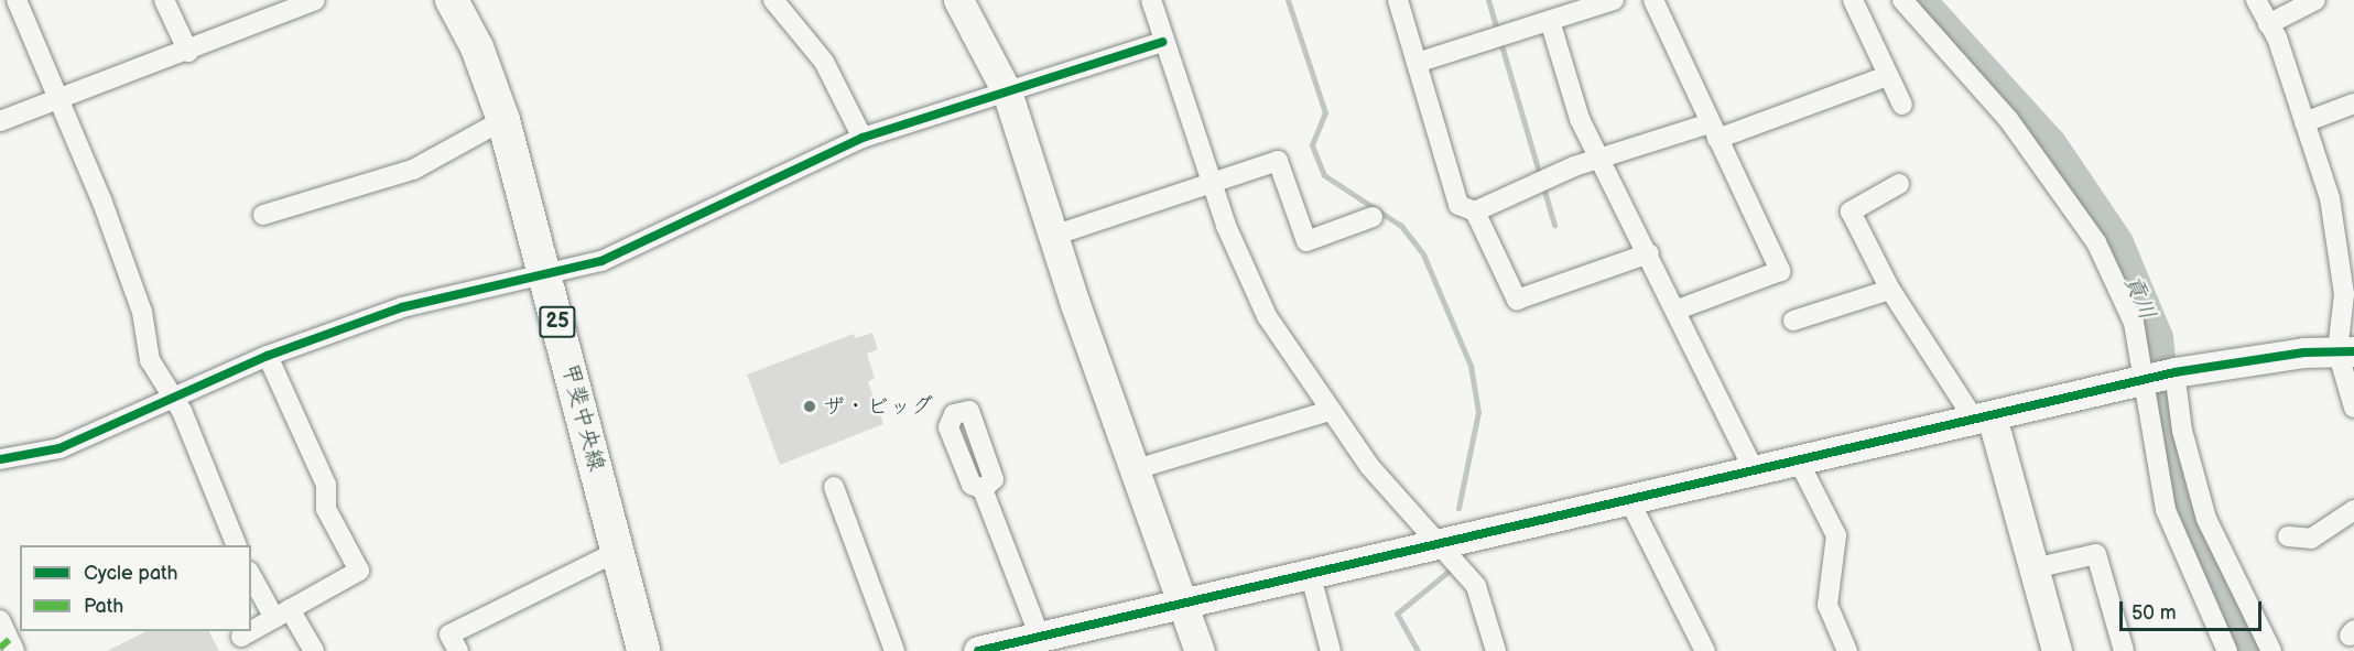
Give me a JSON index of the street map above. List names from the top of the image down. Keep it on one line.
{"streets":{"main road":["25","甲斐中央線"]},"water":["貢川"],"places":["ザ・ビッグ"],"legend":["Cycle path","Path"],"scale_bar":"50 m"}
